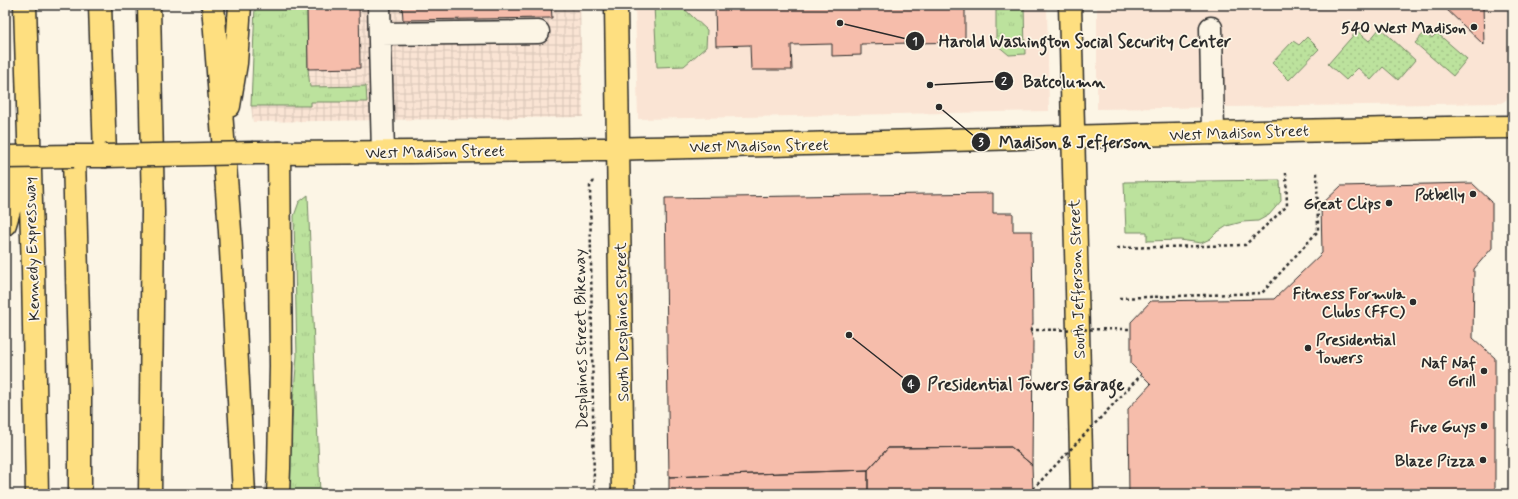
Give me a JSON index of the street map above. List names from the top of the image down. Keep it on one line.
{"streets":{"main road":["West Madison Street","Kennedy Expressway","South Jefferson Street","South Desplaines Street"],"path":["Desplaines Street Bikeway"]},"crossings":[["West Madison Street","South Jefferson Street"],["West Madison Street","South Desplaines Street"]],"places":["Harold Washington Social Security Center","540 West Madison","Batcolumn","Madison & Jefferson","Potbelly","Great Clips","Fitness Formula Clubs (FFC)","Presidential Towers Garage","Presidential Towers","Naf Naf Grill","Five Guys","Blaze Pizza"]}
